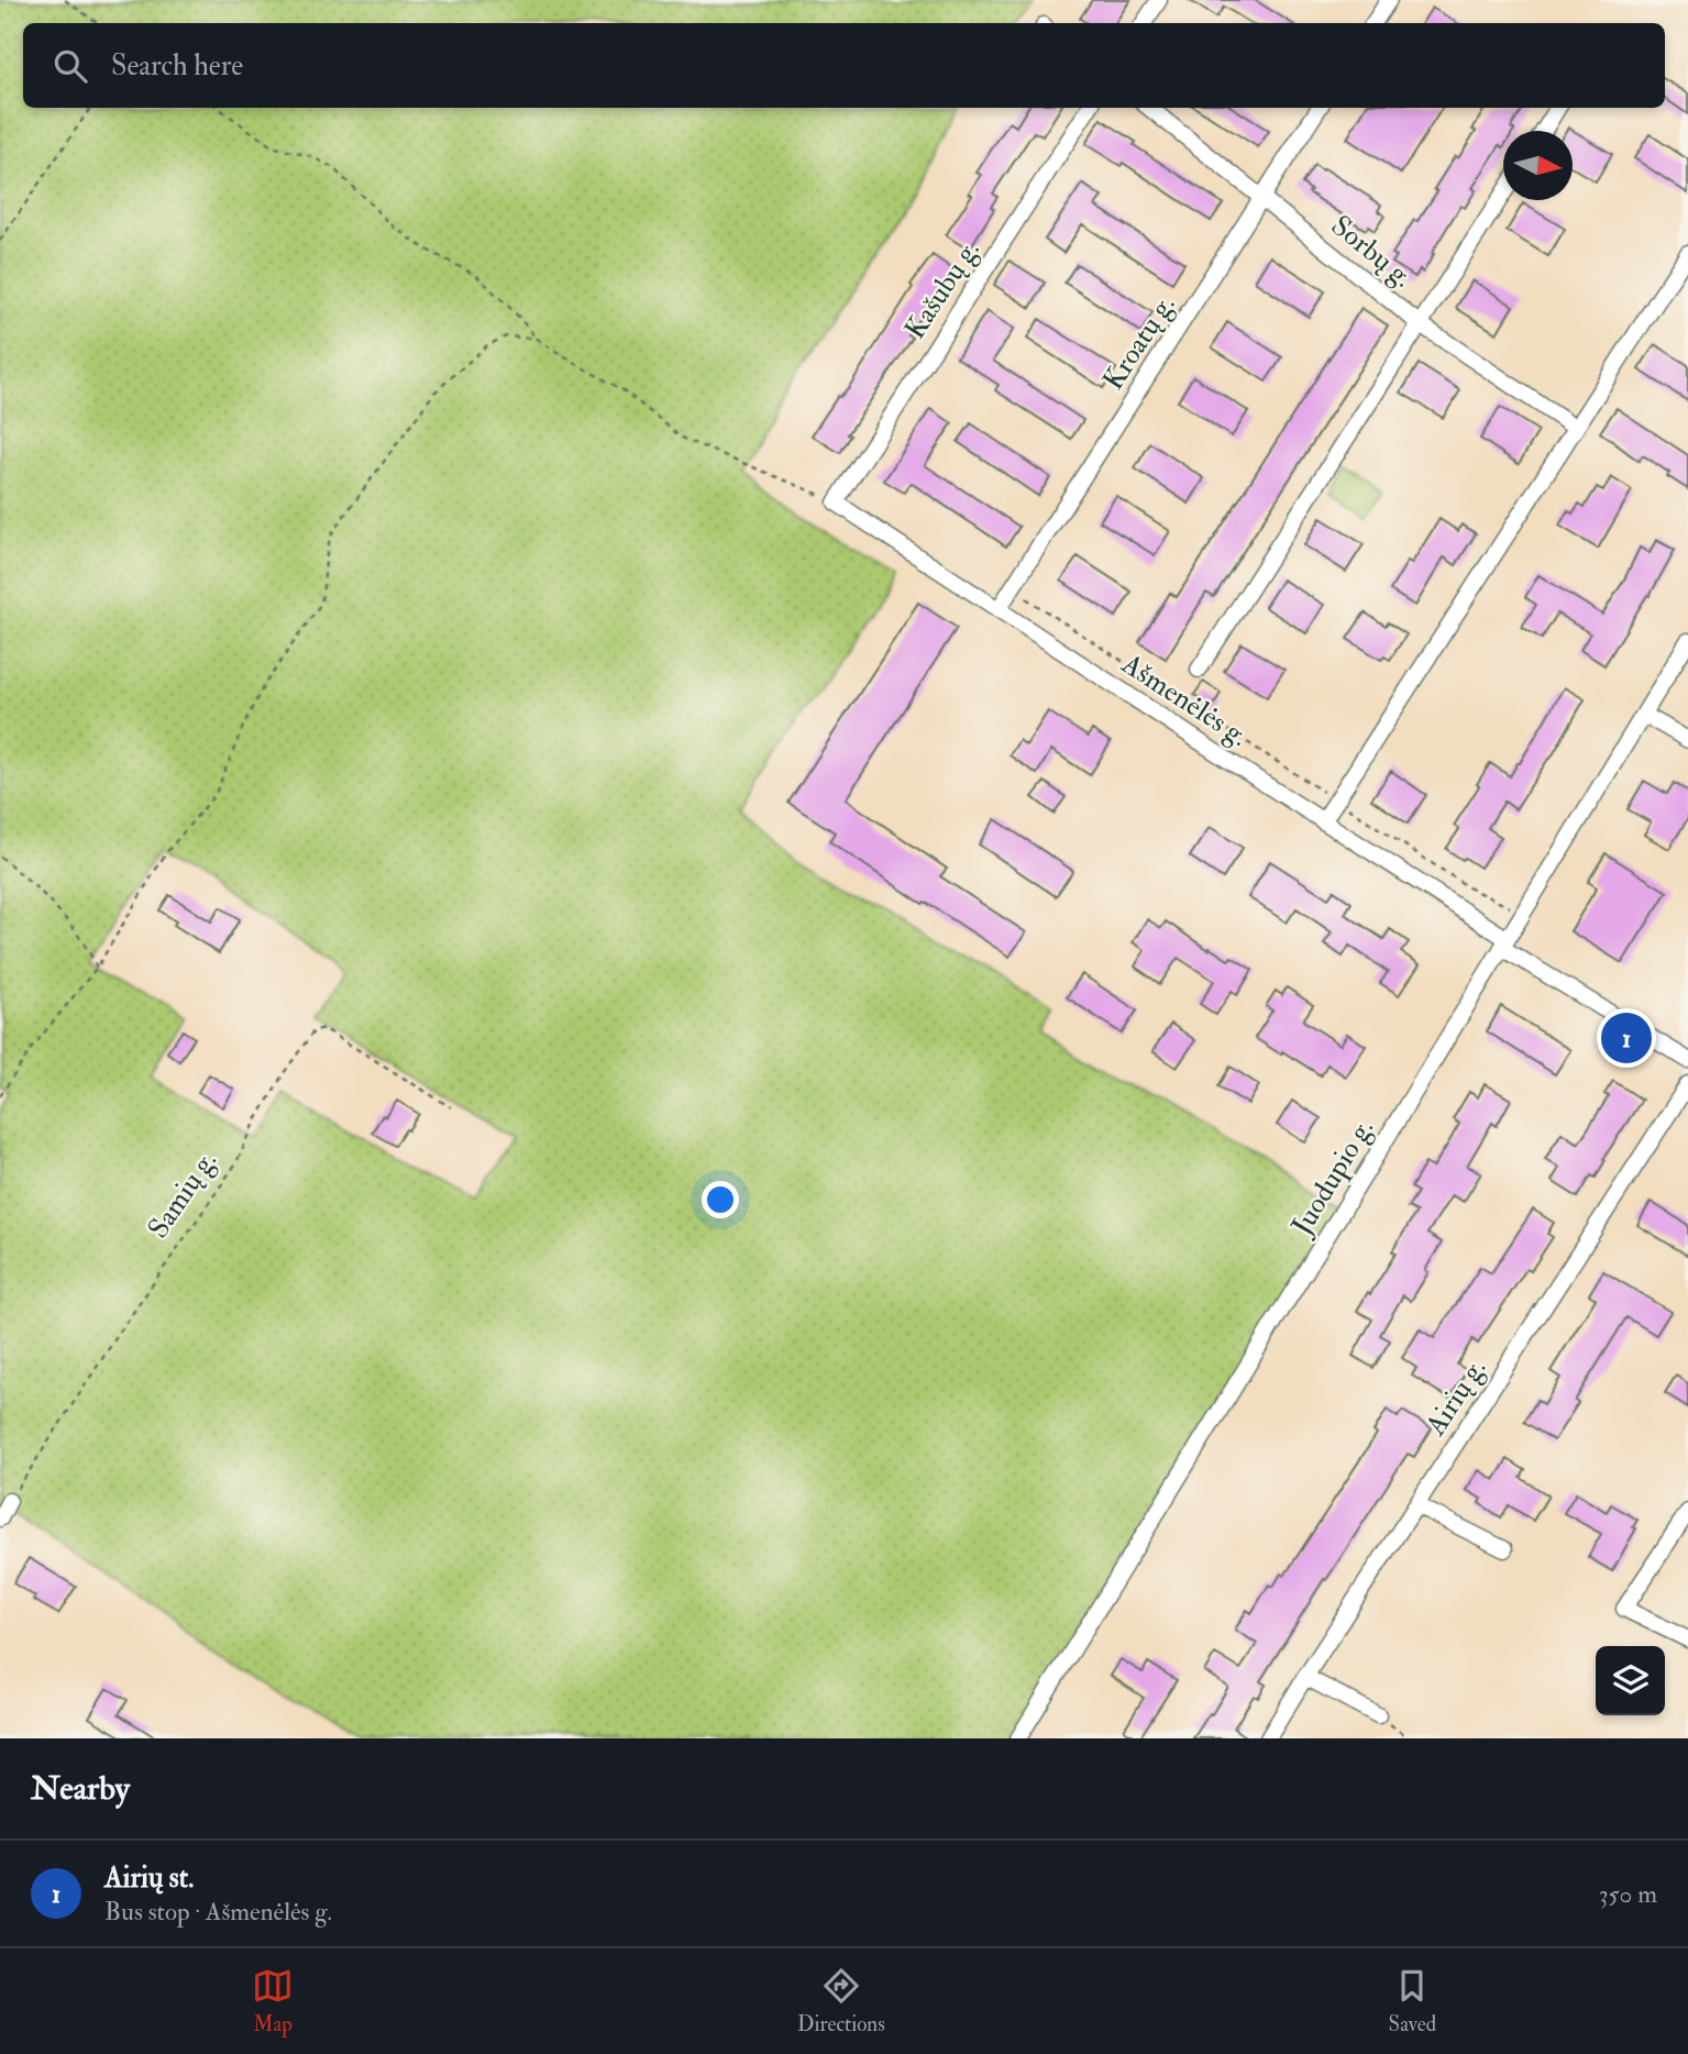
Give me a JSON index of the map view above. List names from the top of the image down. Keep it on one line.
{"streets":{"street":["Sorbų g.","Kašubų g.","Kroatų g.","Ašmenėlės g.","Juodupio g.","Airių g."],"path":["Samių g."]},"crossings":[["Sorbų g.","Kroatų g."],["Kašubų g.","Ašmenėlės g."],["Kroatų g.","Ašmenėlės g."],["Ašmenėlės g.","Juodupio g."]],"north":"right","page":{"search":"Search here","pins":"1","heading":"Nearby","list":[{"mark":"1","name":"Airių st.","note":"Bus stop · Ašmenėlės g.","value":"350 m"}],"nav":["Map","Directions","Saved"]}}
